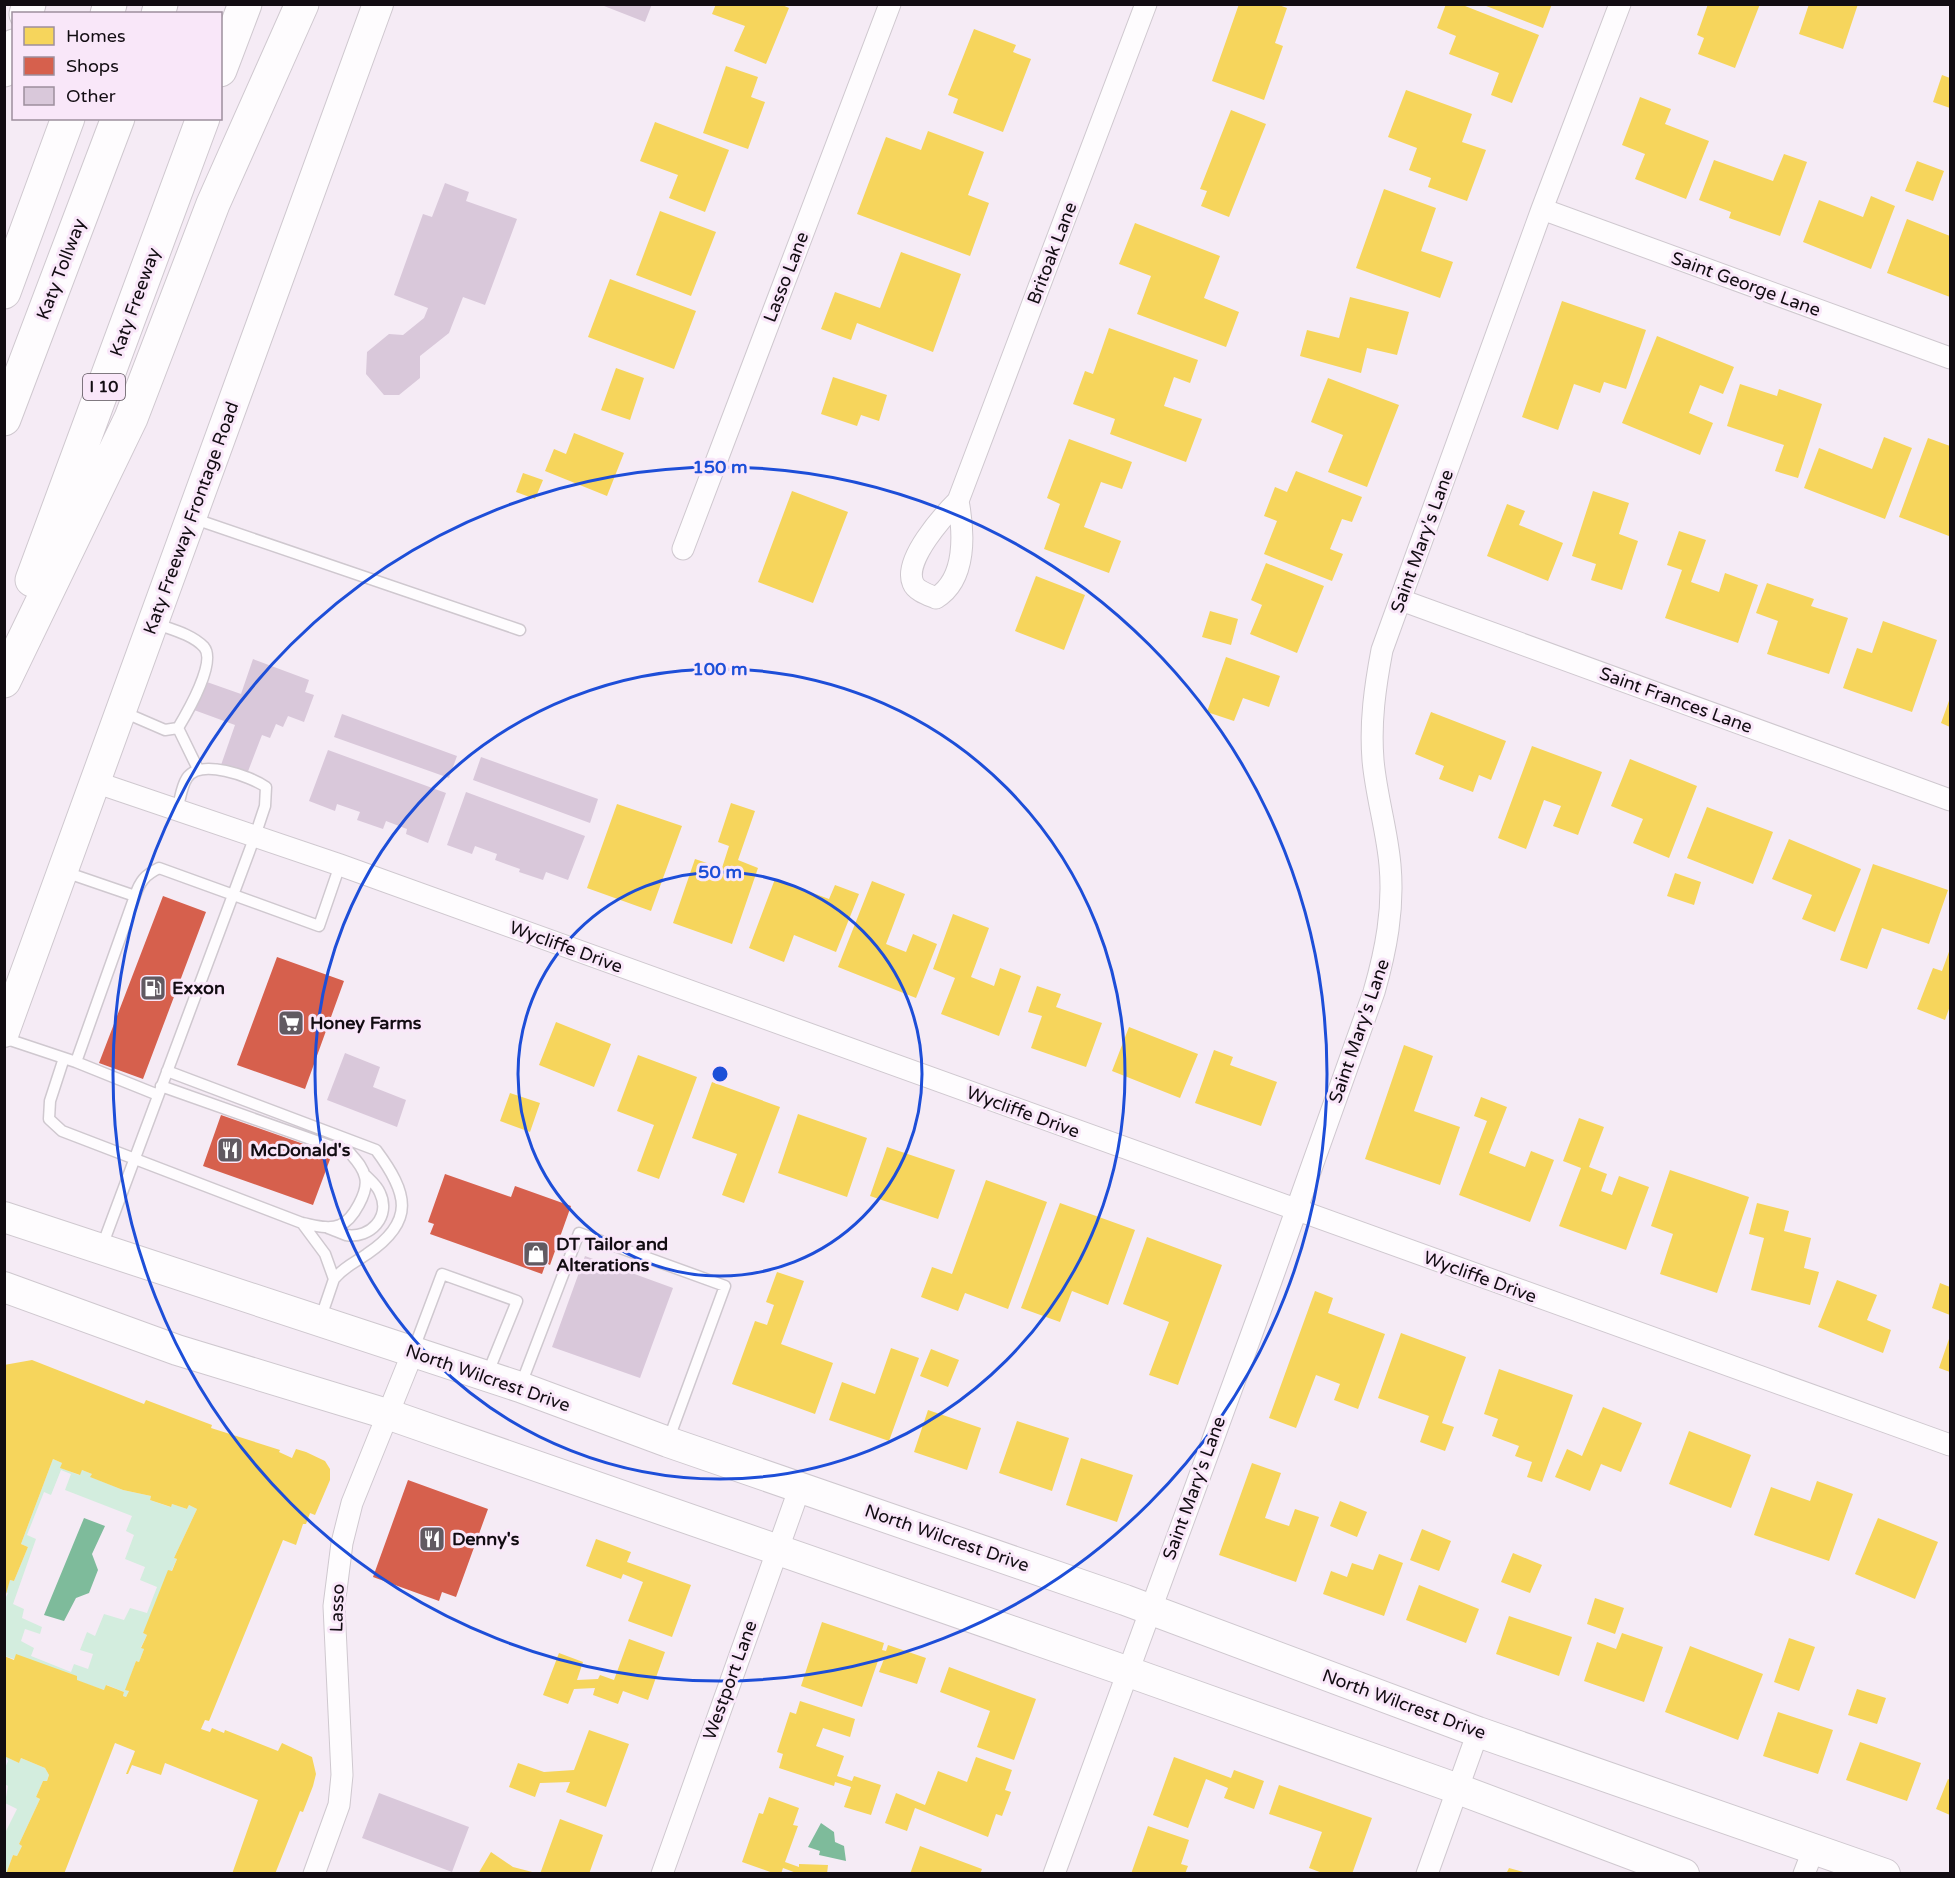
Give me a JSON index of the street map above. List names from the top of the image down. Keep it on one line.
{"streets":{"highway":["Katy Tollway","Katy Freeway","I 10"],"main road":["Katy Freeway Frontage Road","North Wilcrest Drive"],"street":["Britoak Lane","Lasso Lane","Saint George Lane","Saint Mary's Lane","Saint Frances Lane","Wycliffe Drive","Lasso","Westport Lane"]},"crossings":[["Saint George Lane","Saint Mary's Lane"],["Katy Freeway Frontage Road","Wycliffe Drive"],["Saint Mary's Lane","Saint Frances Lane"],["Saint Mary's Lane","Wycliffe Drive"],["Saint Mary's Lane","North Wilcrest Drive"],["North Wilcrest Drive","Lasso"],["North Wilcrest Drive","Westport Lane"]],"places":{"fuel station":["Exxon"],"supermarket":["Honey Farms"],"restaurant":["McDonald's","Denny's"],"shop":["DT Tailor and Alterations"]},"legend":["Homes","Shops","Other"],"rings":["150 m","100 m","50 m"]}
